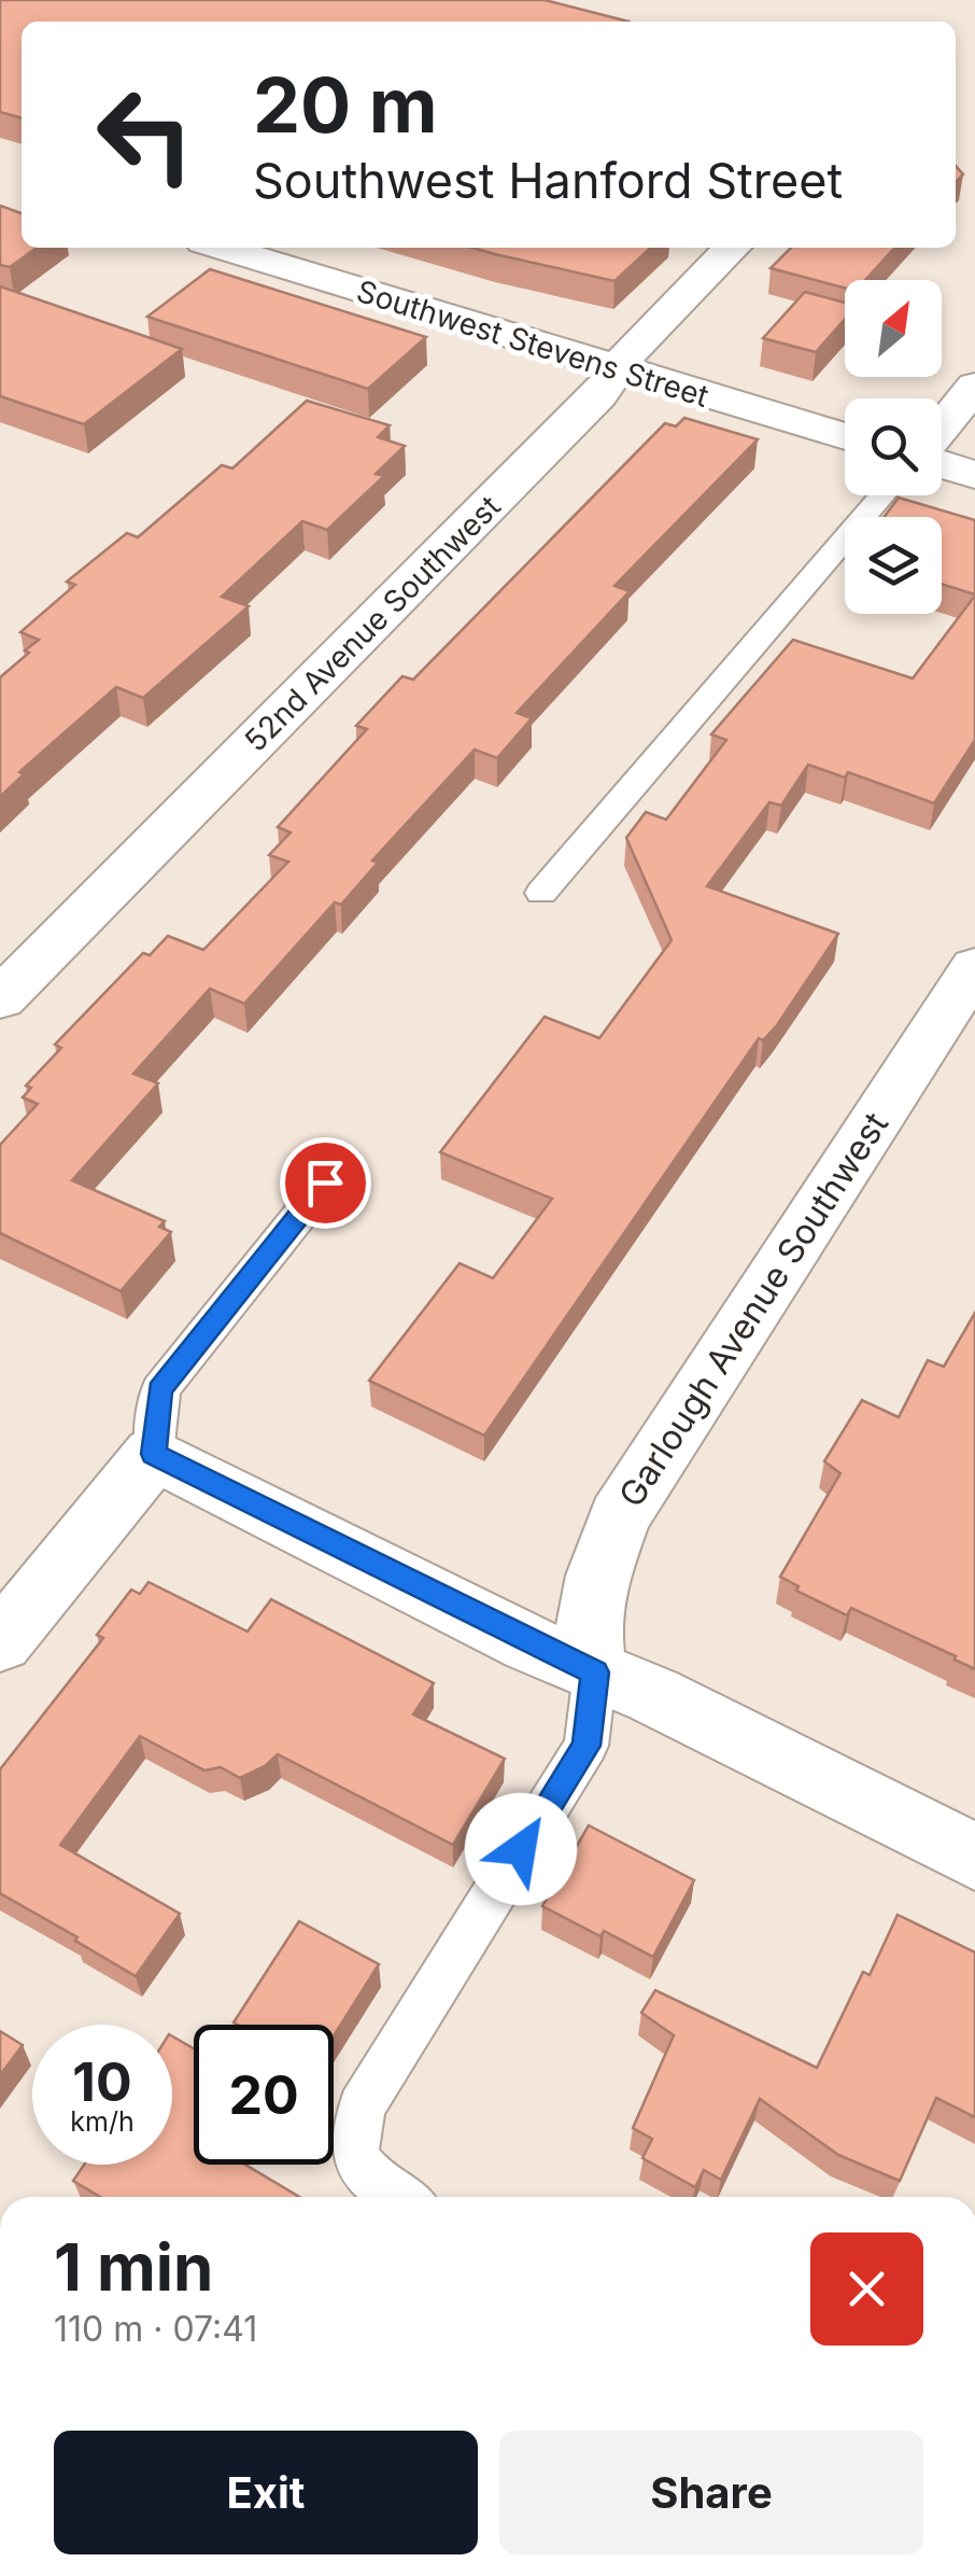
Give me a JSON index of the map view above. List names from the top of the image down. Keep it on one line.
{"streets":{"street":["Southwest Stevens Street","52nd Avenue Southwest","Garlough Avenue Southwest"]},"crossings":[["Southwest Stevens Street","52nd Avenue Southwest"]],"north":"top right","page":{"turn":["20 m","Southwest Hanford Street"],"speed":"10 km/h","limit":"20","heading":["1 min","110 m · 07:41"],"buttons":["Exit","Share"]}}
